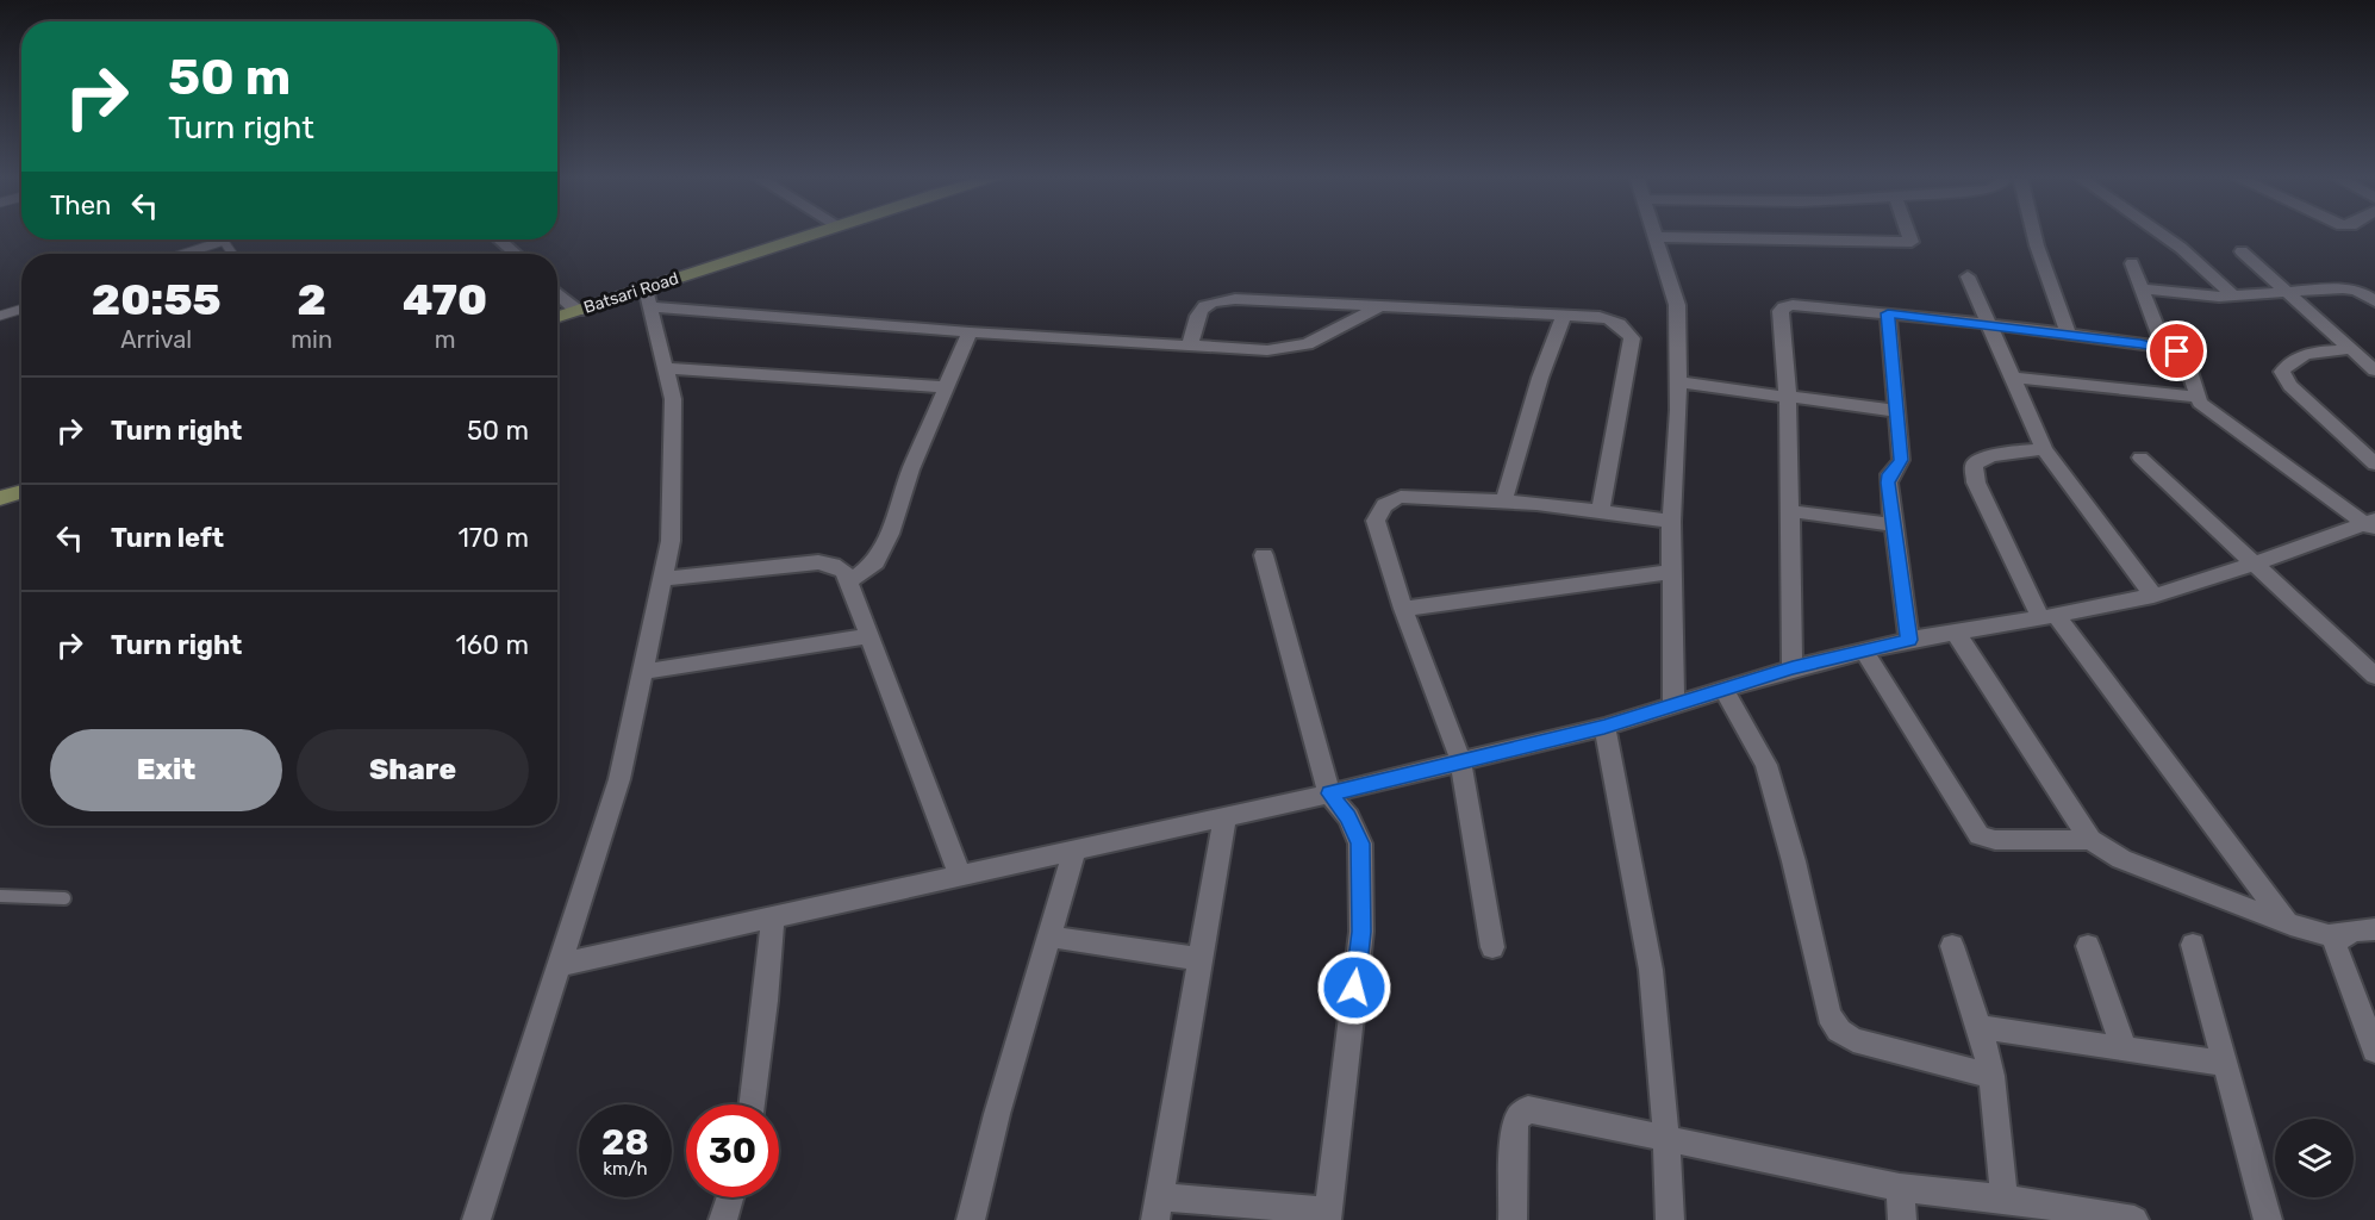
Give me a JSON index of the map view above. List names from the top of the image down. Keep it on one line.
{"streets":{"main road":["Batsari Road"]},"page":{"turn":["50 m","Turn right"],"then":"Then","eta":["20:55","Arrival","2","min","470","m"],"list":[{"name":"Turn right","value":"50 m"},{"name":"Turn left","value":"170 m"},{"name":"Turn right","value":"160 m"}],"buttons":["Exit","Share"],"speed":"28 km/h","limit":"30"}}
